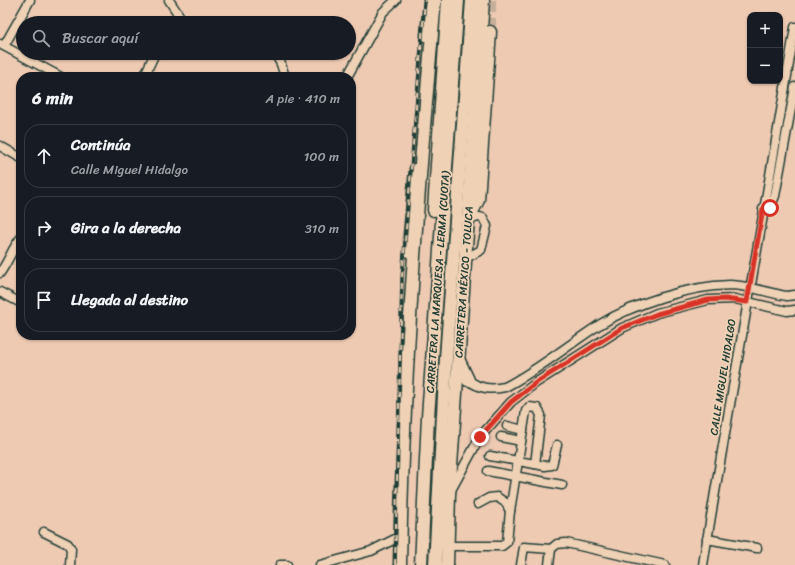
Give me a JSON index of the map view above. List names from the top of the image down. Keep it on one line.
{"streets":{"highway":["CARRETERA LA MARQUESA - LERMA (CUOTA)","CARRETERA MÉXICO - TOLUCA"],"street":["CALLE MIGUEL HIDALGO"]},"page":{"map_buttons":["+","−"],"search":"Buscar aquí","heading":["6 min","A pie · 410 m"],"list":[["Continúa","Calle Miguel Hidalgo","100 m"],["Gira a la derecha","310 m"],"Llegada al destino"]}}
